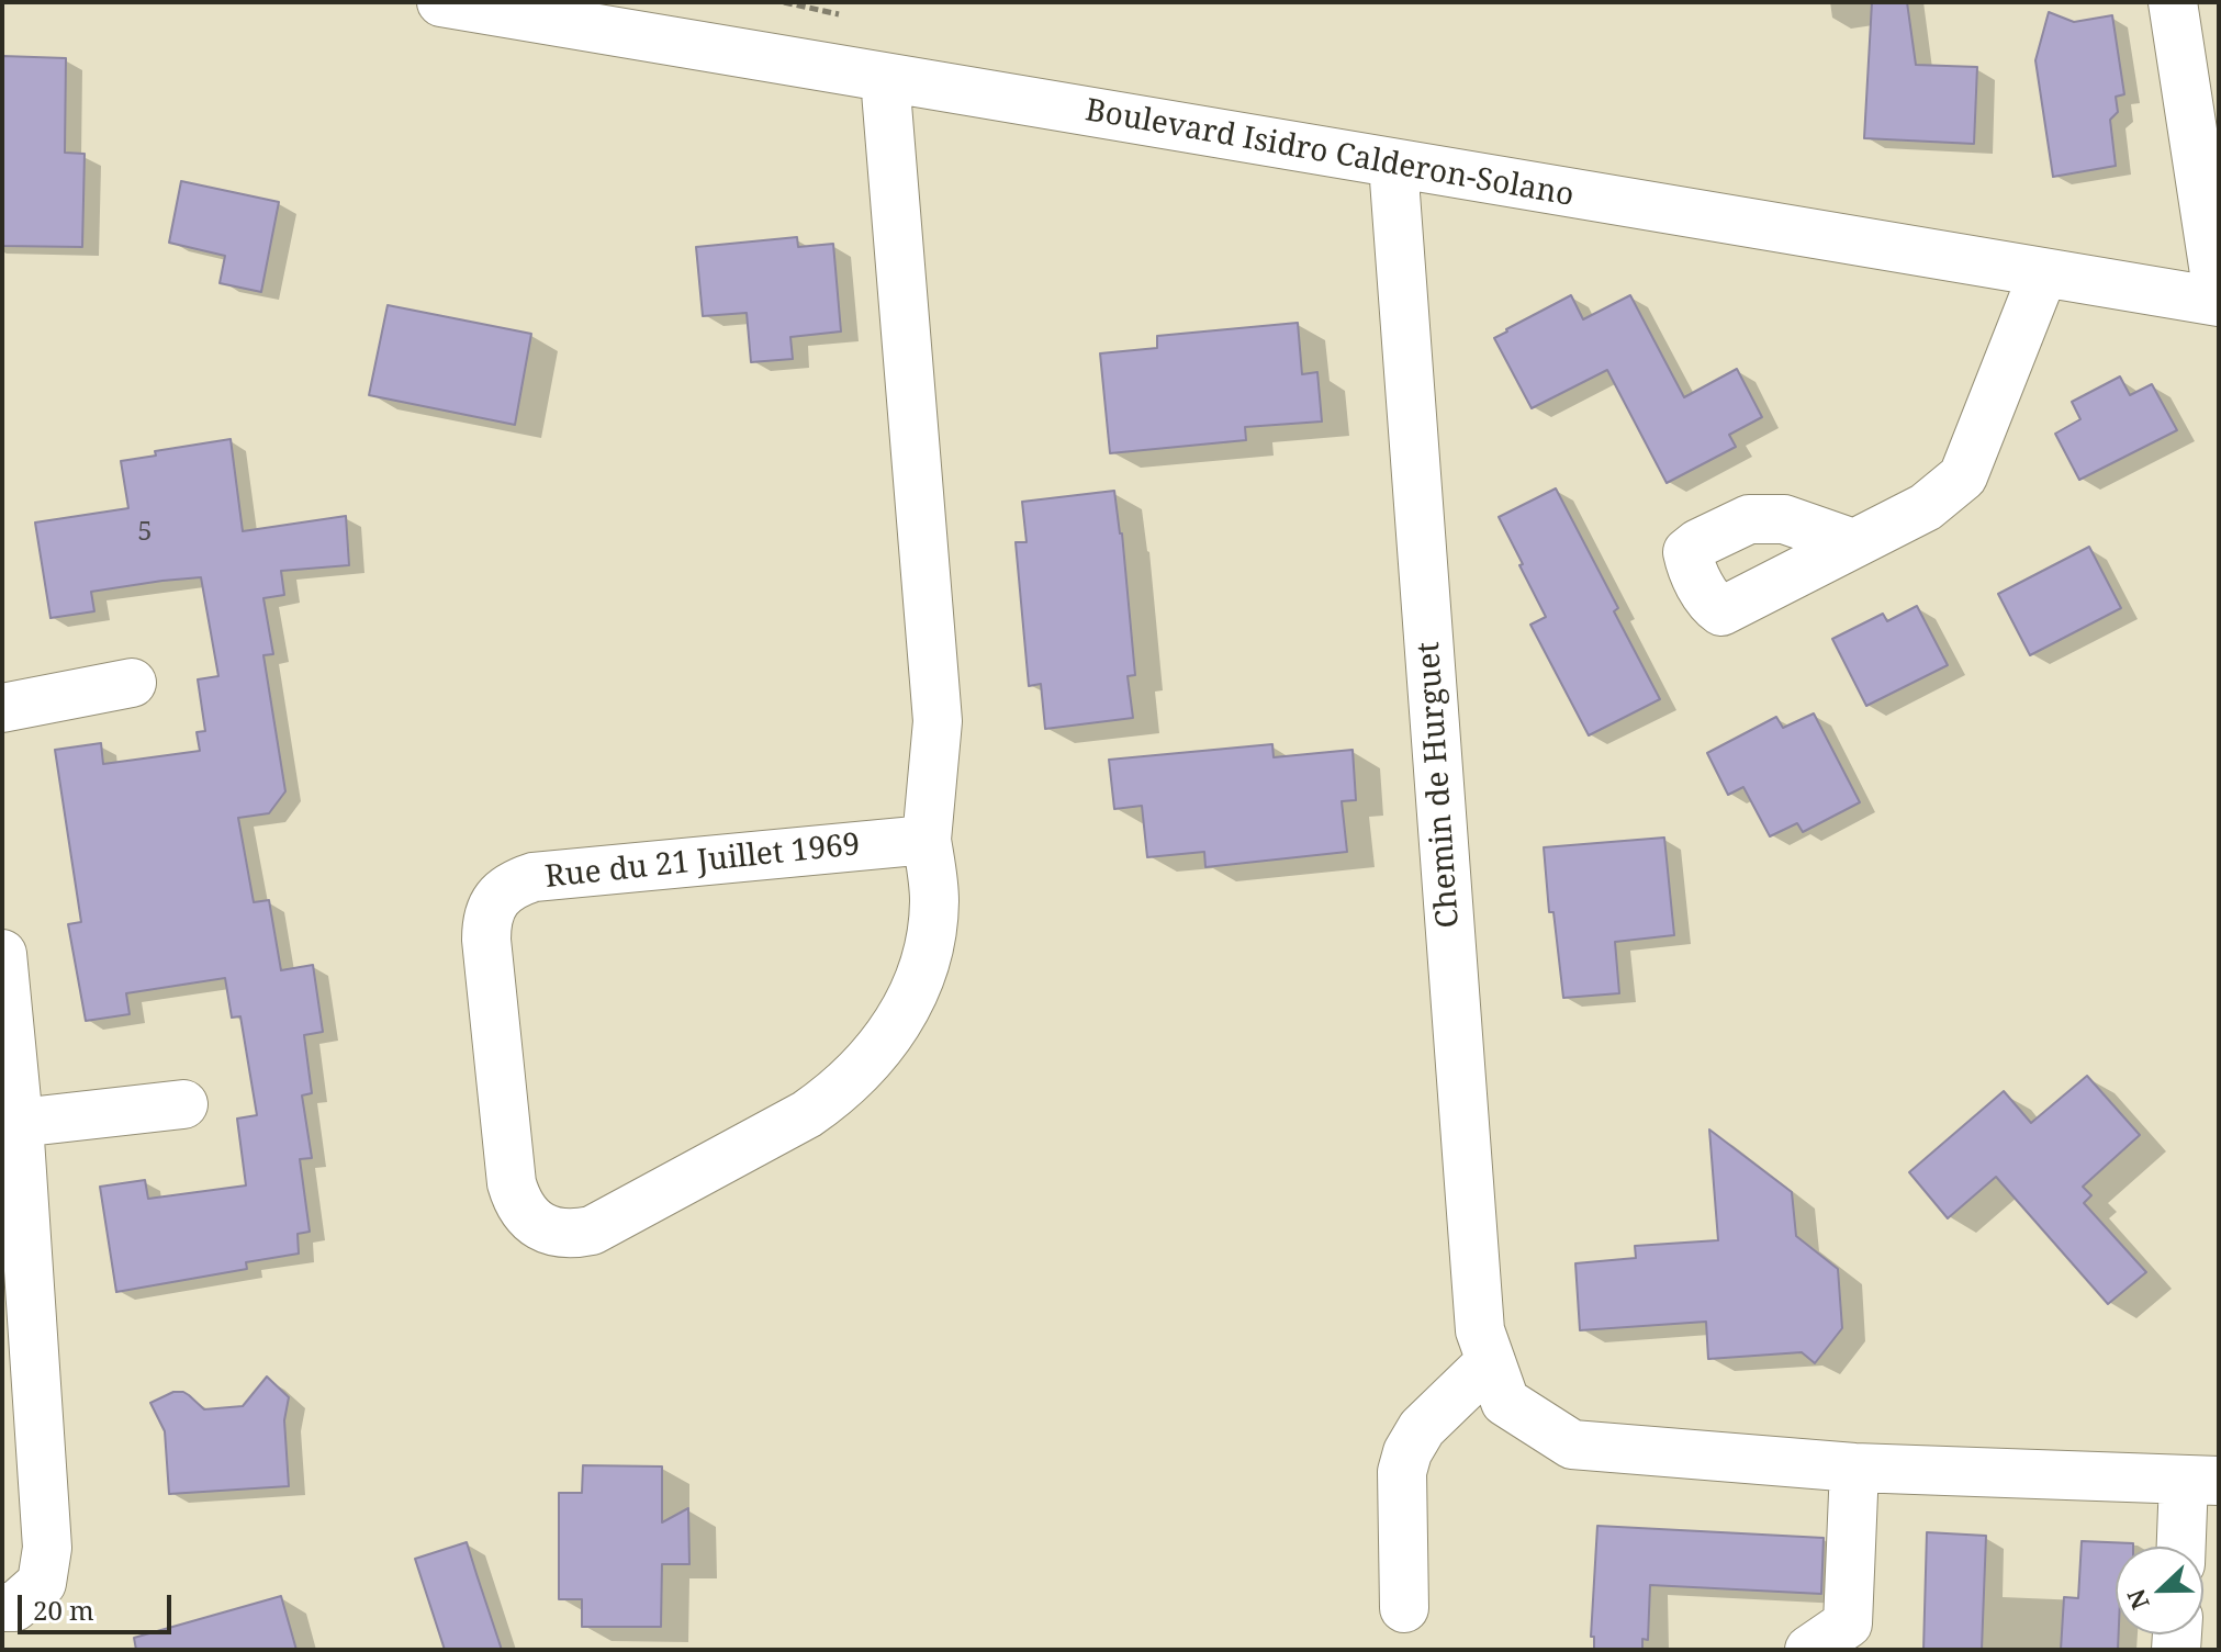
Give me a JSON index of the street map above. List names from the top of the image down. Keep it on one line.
{"streets":{"street":["Boulevard Isidro Calderon-Solano","Chemin de Hurguet","Rue du 21 Juillet 1969"]},"crossings":[["Boulevard Isidro Calderon-Solano","Chemin de Hurguet"],["Boulevard Isidro Calderon-Solano","Rue du 21 Juillet 1969"]],"house_numbers":["5"],"scale_bar":"20 m","north":"left"}
